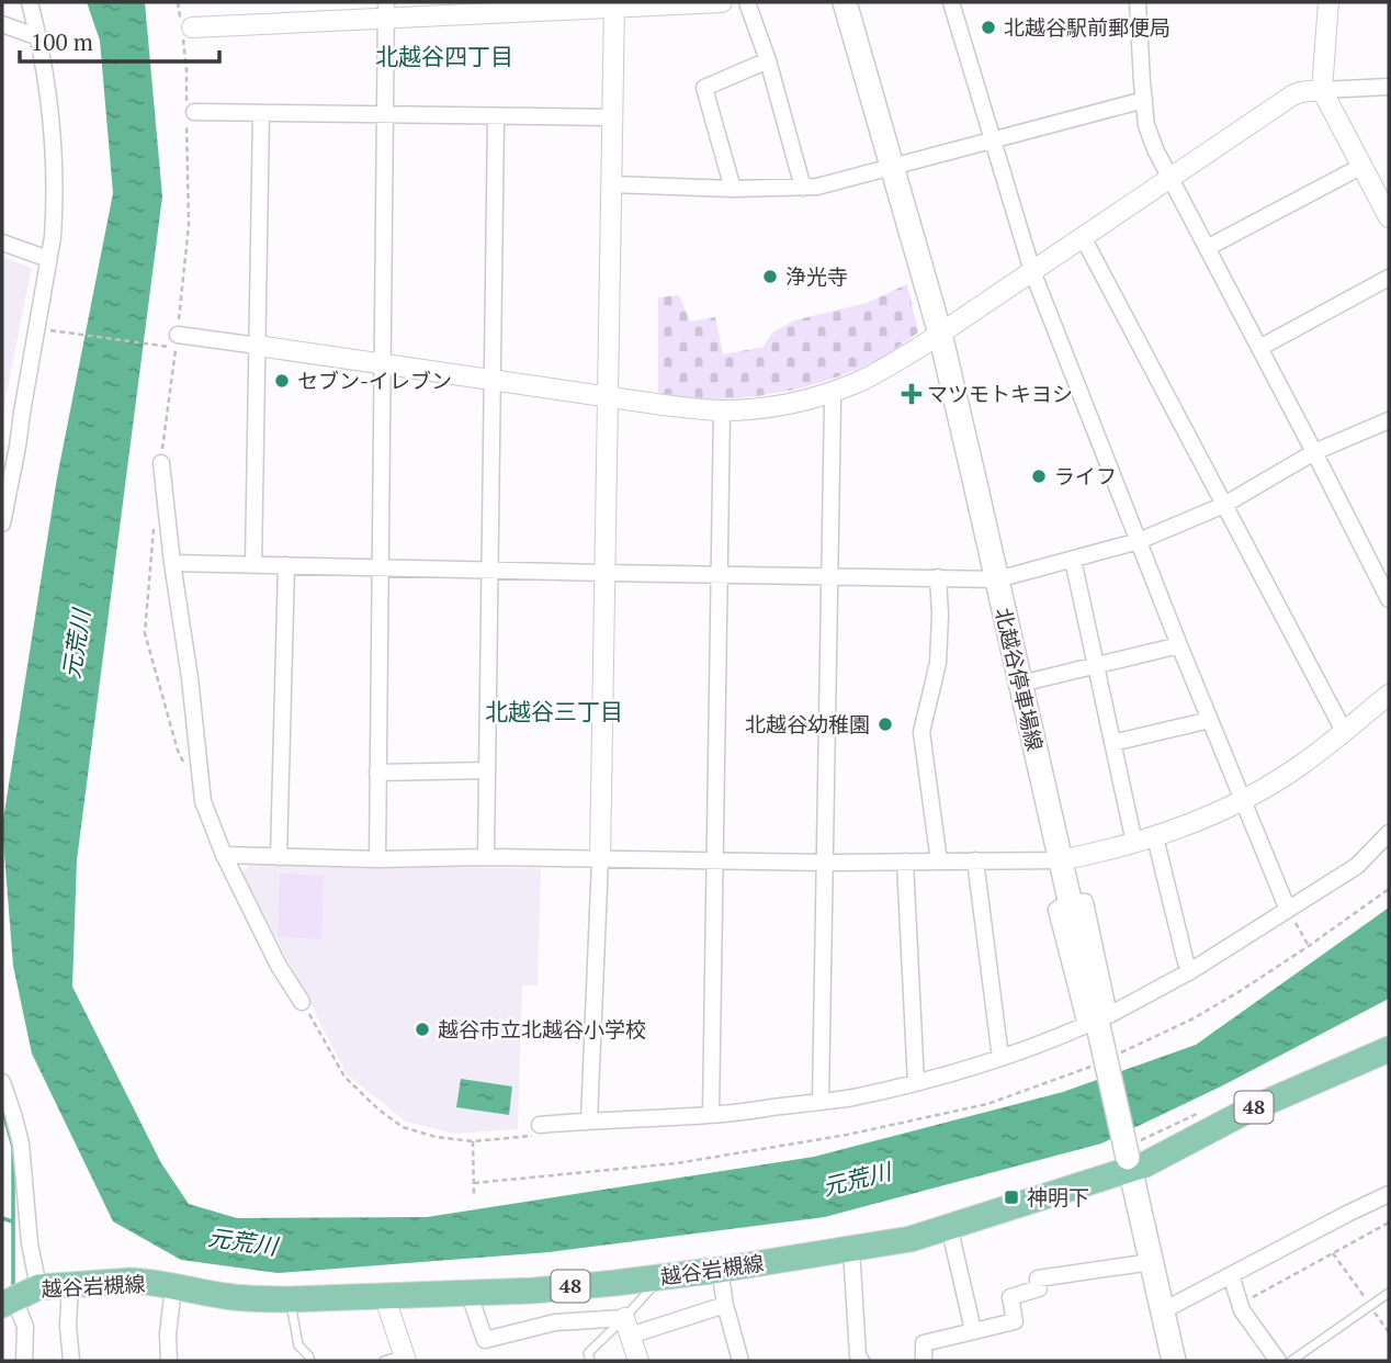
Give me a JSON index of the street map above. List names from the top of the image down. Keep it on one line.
{"streets":{"main road":["北越谷停車場線","48","越谷岩槻線"]},"crossings":[["北越谷停車場線","越谷岩槻線"]],"districts":["北越谷四丁目","北越谷三丁目"],"water":["元荒川"],"places":{"other":["北越谷駅前郵便局","浄光寺","セブン-イレブン","ライフ","北越谷幼稚園","越谷市立北越谷小学校"],"health":["マツモトキヨシ"],"transit":["神明下"]},"scale_bar":"100 m"}
